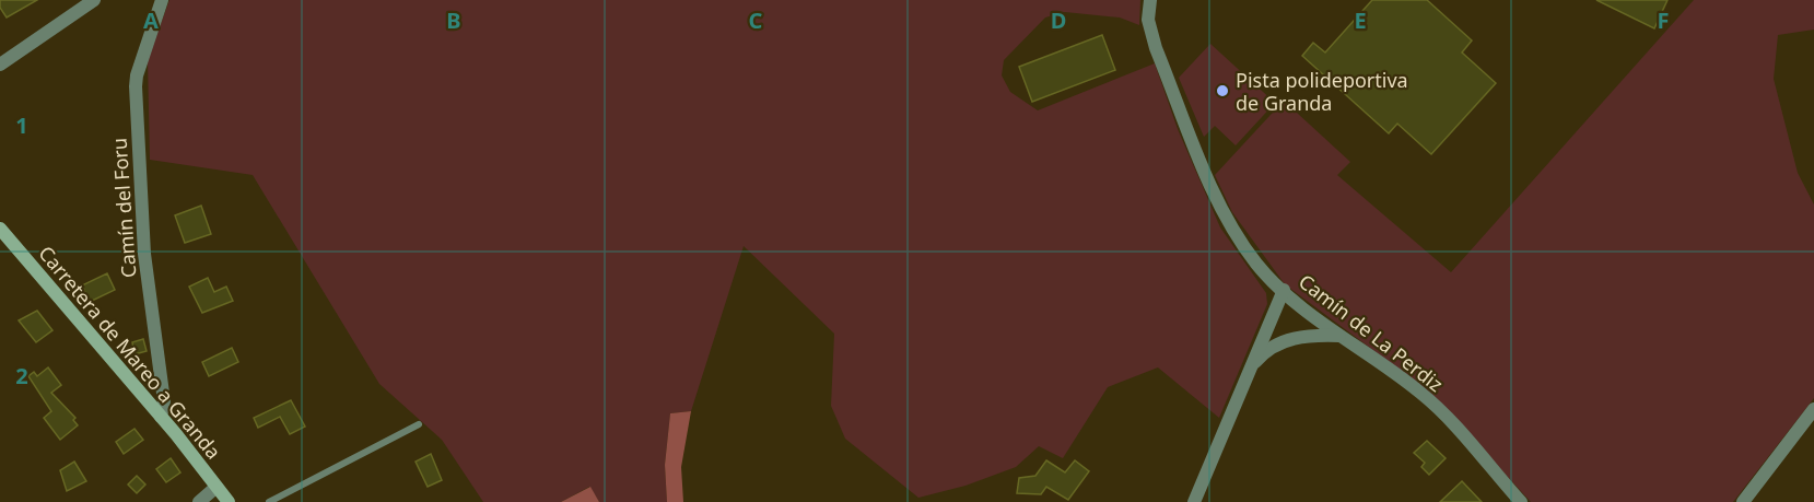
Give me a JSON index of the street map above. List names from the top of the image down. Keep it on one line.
{"streets":{"street":["Camín del Foru","Camín de La Perdiz","Carretera de Mareo a Granda"]},"crossings":[["Camín del Foru","Carretera de Mareo a Granda"]],"places":["Pista polideportiva de Granda"],"grid":{"columns":["A","B","C","D","E","F"],"rows":["1","2"]}}
